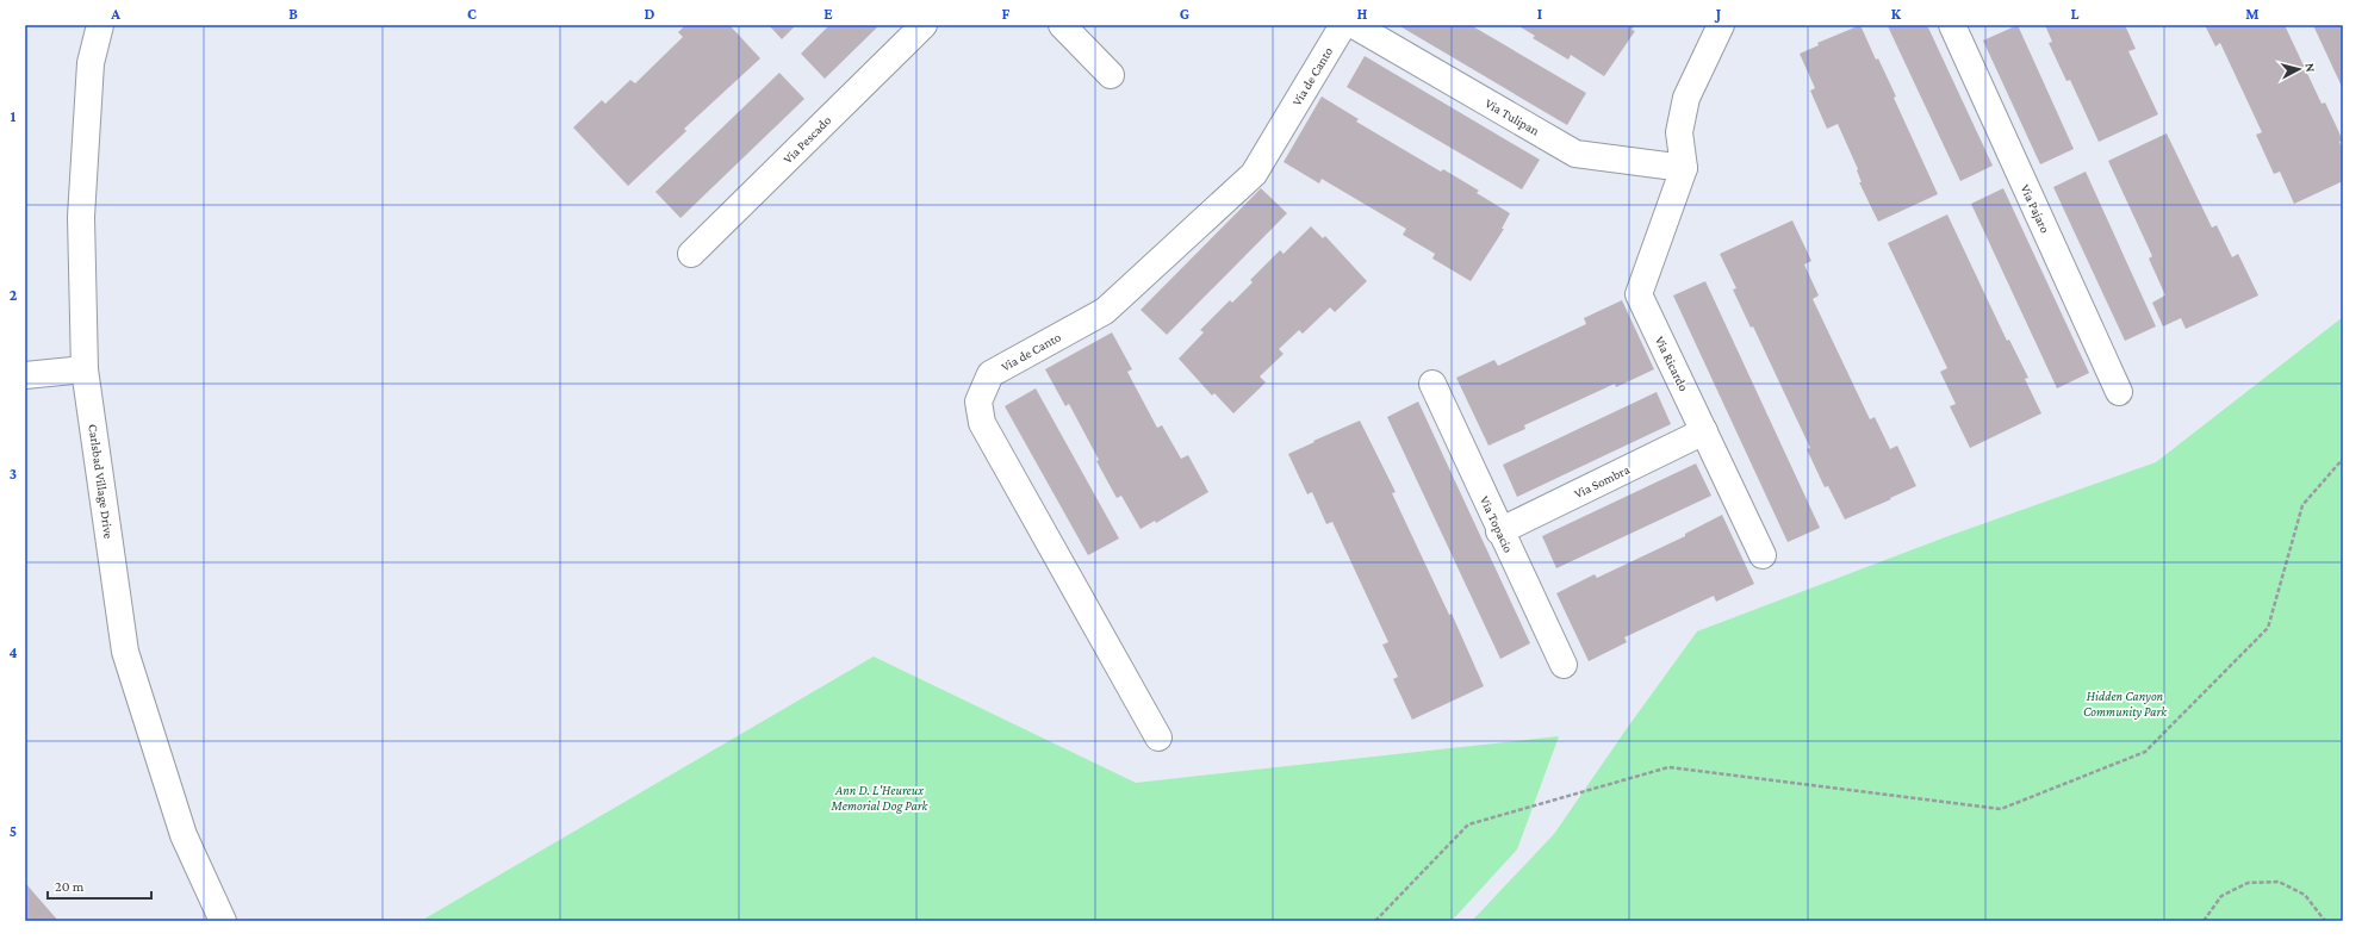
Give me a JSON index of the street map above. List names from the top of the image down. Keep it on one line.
{"streets":{"street":["Via de Canto","Via Tulipan","Via Pescado","Via Pajaro","Via Ricardo","Carlsbad Village Drive","Via Sombra","Via Topacio"]},"crossings":[["Via Tulipan","Via Ricardo"],["Via Ricardo","Via Sombra"],["Via Sombra","Via Topacio"]],"parks":["Hidden Canyon Community Park","Ann D. L'Heureux Memorial Dog Park"],"scale_bar":"20 m","north":"right","grid":{"columns":["A","B","C","D","E","F","G","H","I","J","K","L","M"],"rows":["1","2","3","4","5"]}}
